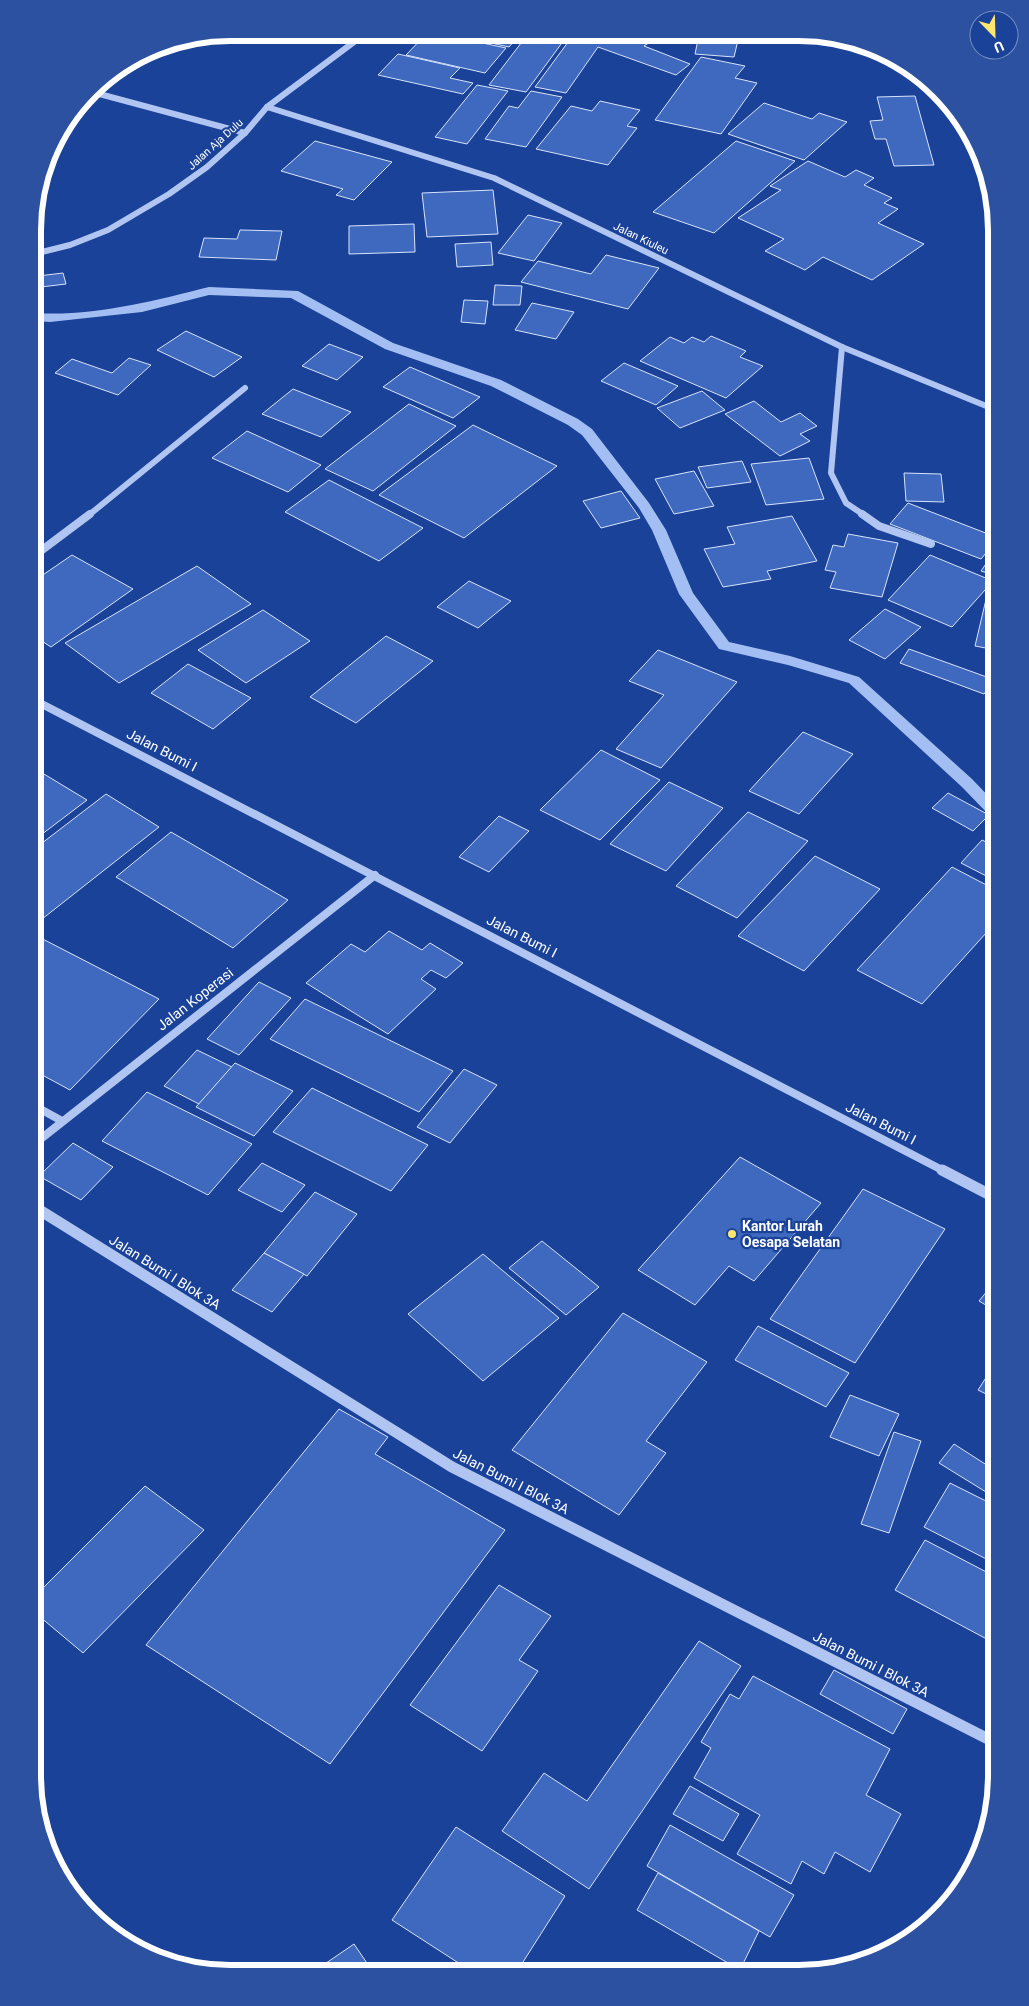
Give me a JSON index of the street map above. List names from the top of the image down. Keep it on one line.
{"streets":{"street":["Jalan Aja Dulu","Jalan Kiuleu","Jalan Bumi I","Jalan Koperasi","Jalan Bumi I Blok 3A"]},"crossings":[["Jalan Aja Dulu","Jalan Kiuleu"],["Jalan Bumi I","Jalan Koperasi"]],"places":["Kantor Lurah Oesapa Selatan"],"north":"bottom right"}
